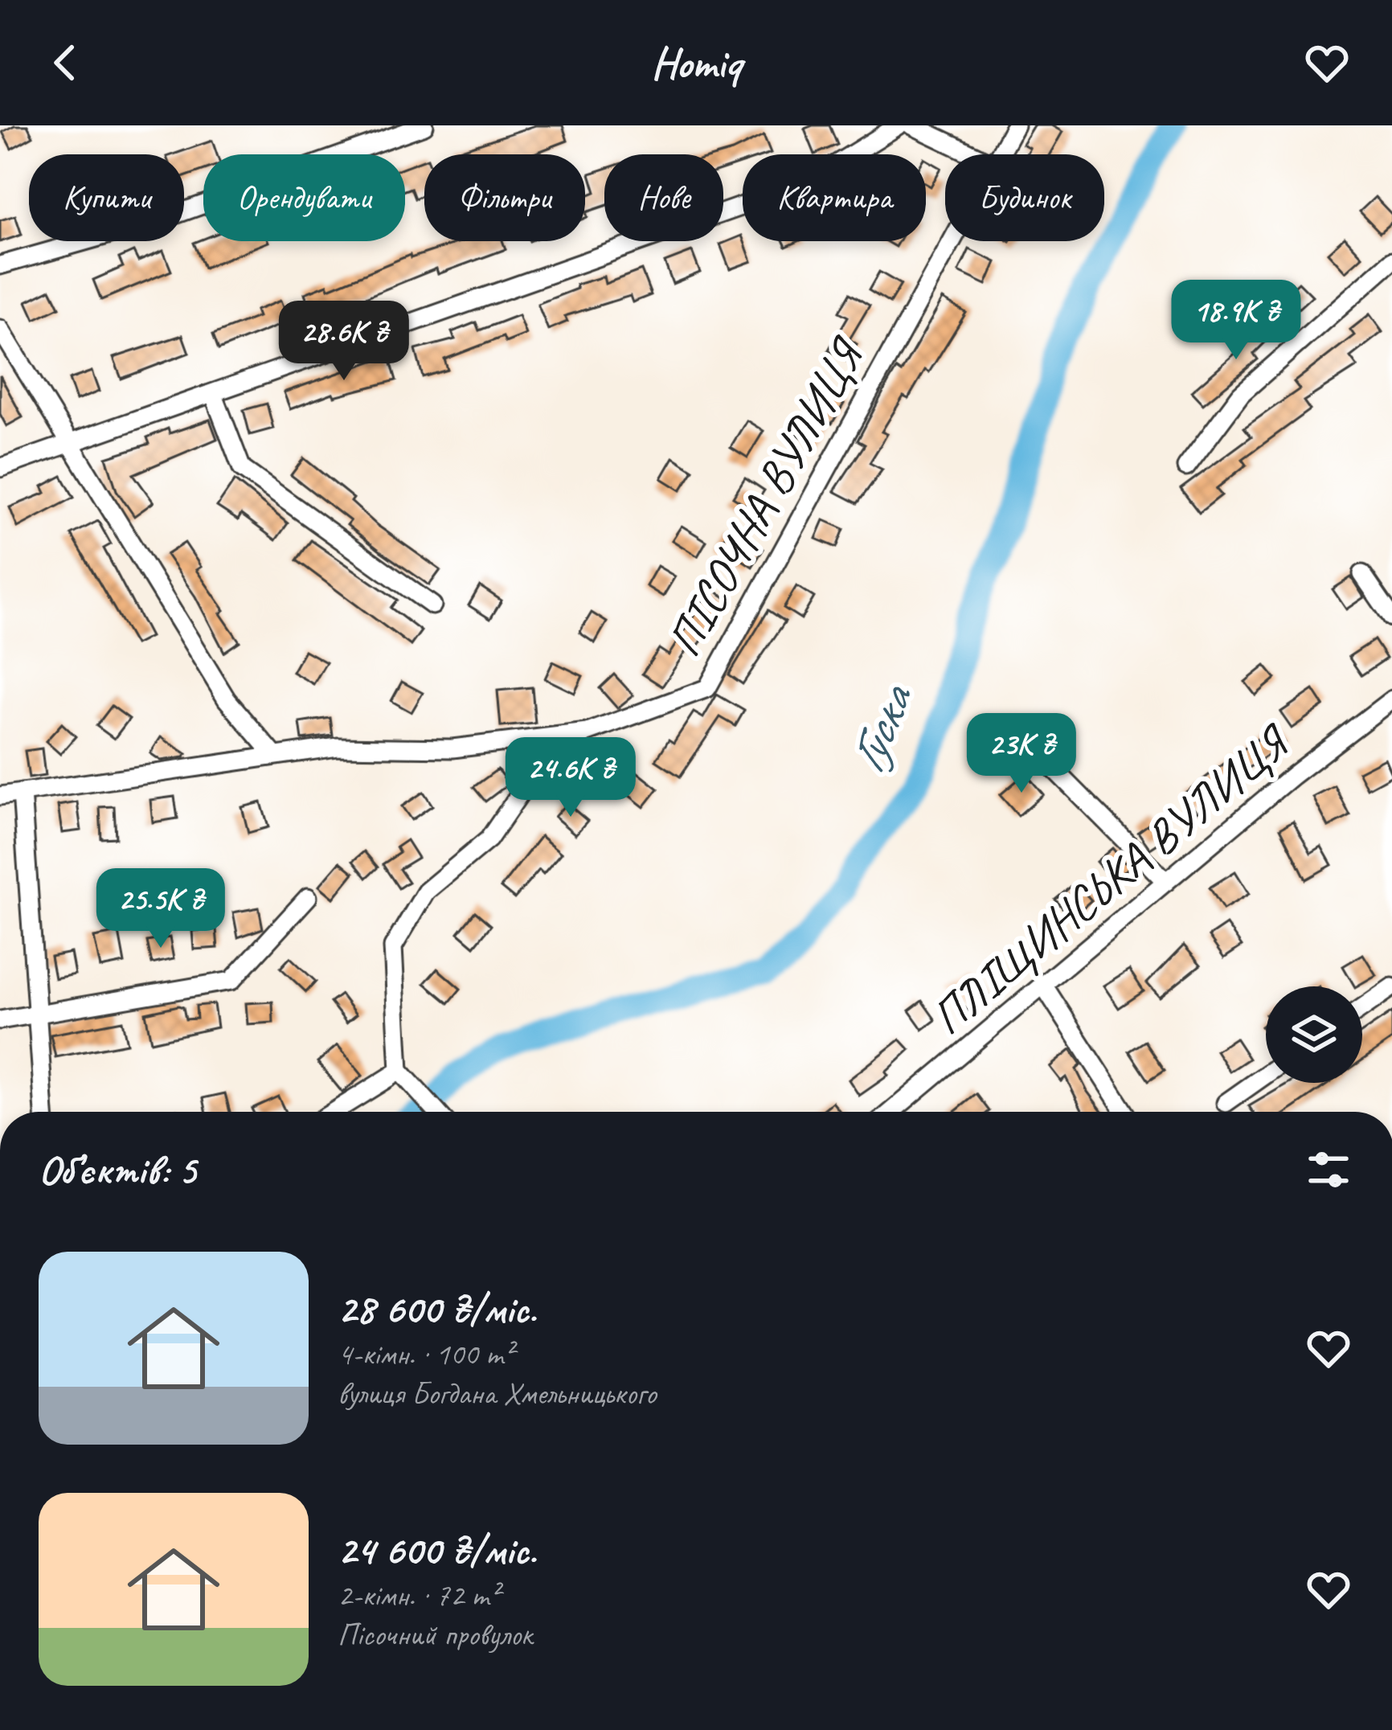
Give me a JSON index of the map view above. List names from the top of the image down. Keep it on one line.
{"streets":{"street":["ПІСОЧНА ВУЛИЦЯ","ПЛІЩИНСЬКА ВУЛИЦЯ"]},"water":["Гуска"],"page":{"header":"Homiq","chip":["Купити","Орендувати","Фільтри","Нове","Квартира","Будинок"],"price":["18.9K ₴","28.6K ₴","23K ₴","24.6K ₴","25.5K ₴"],"heading":"Об’єктів: 5","list":[{"name":"28 600 ₴/міс.","note":"4-кімн. · 100 m² · вулиця Богдана Хмельницького"},{"name":"24 600 ₴/міс.","note":"2-кімн. · 72 m² · Пісочний провулок"}]}}
